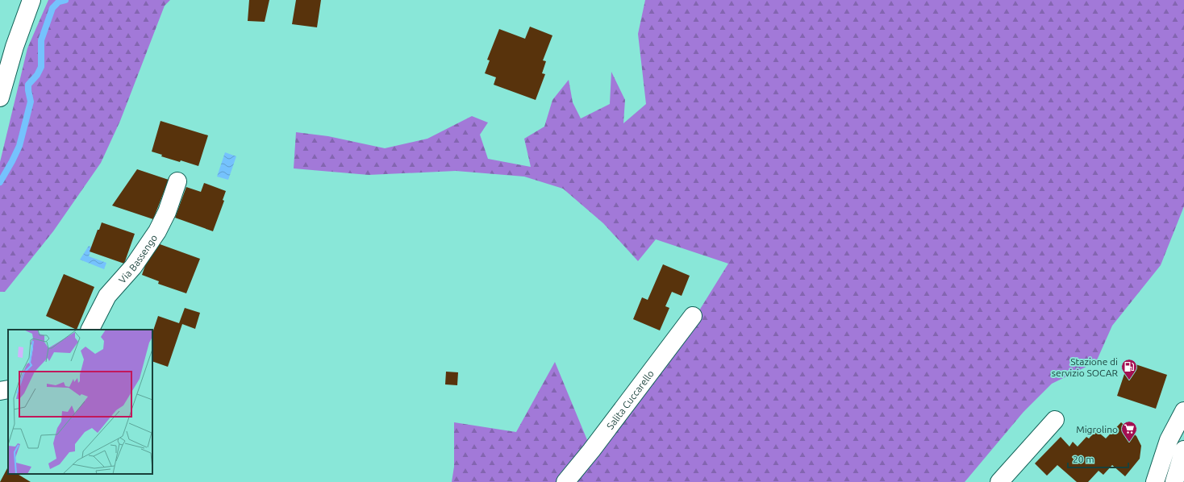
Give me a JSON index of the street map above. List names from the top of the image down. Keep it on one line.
{"streets":{"street":["Via Bassengo","Salita Cuccarello"]},"places":{"fuel station":["Stazione di servizio SOCAR"],"supermarket":["Migrolino"]},"scale_bar":"20 m"}
